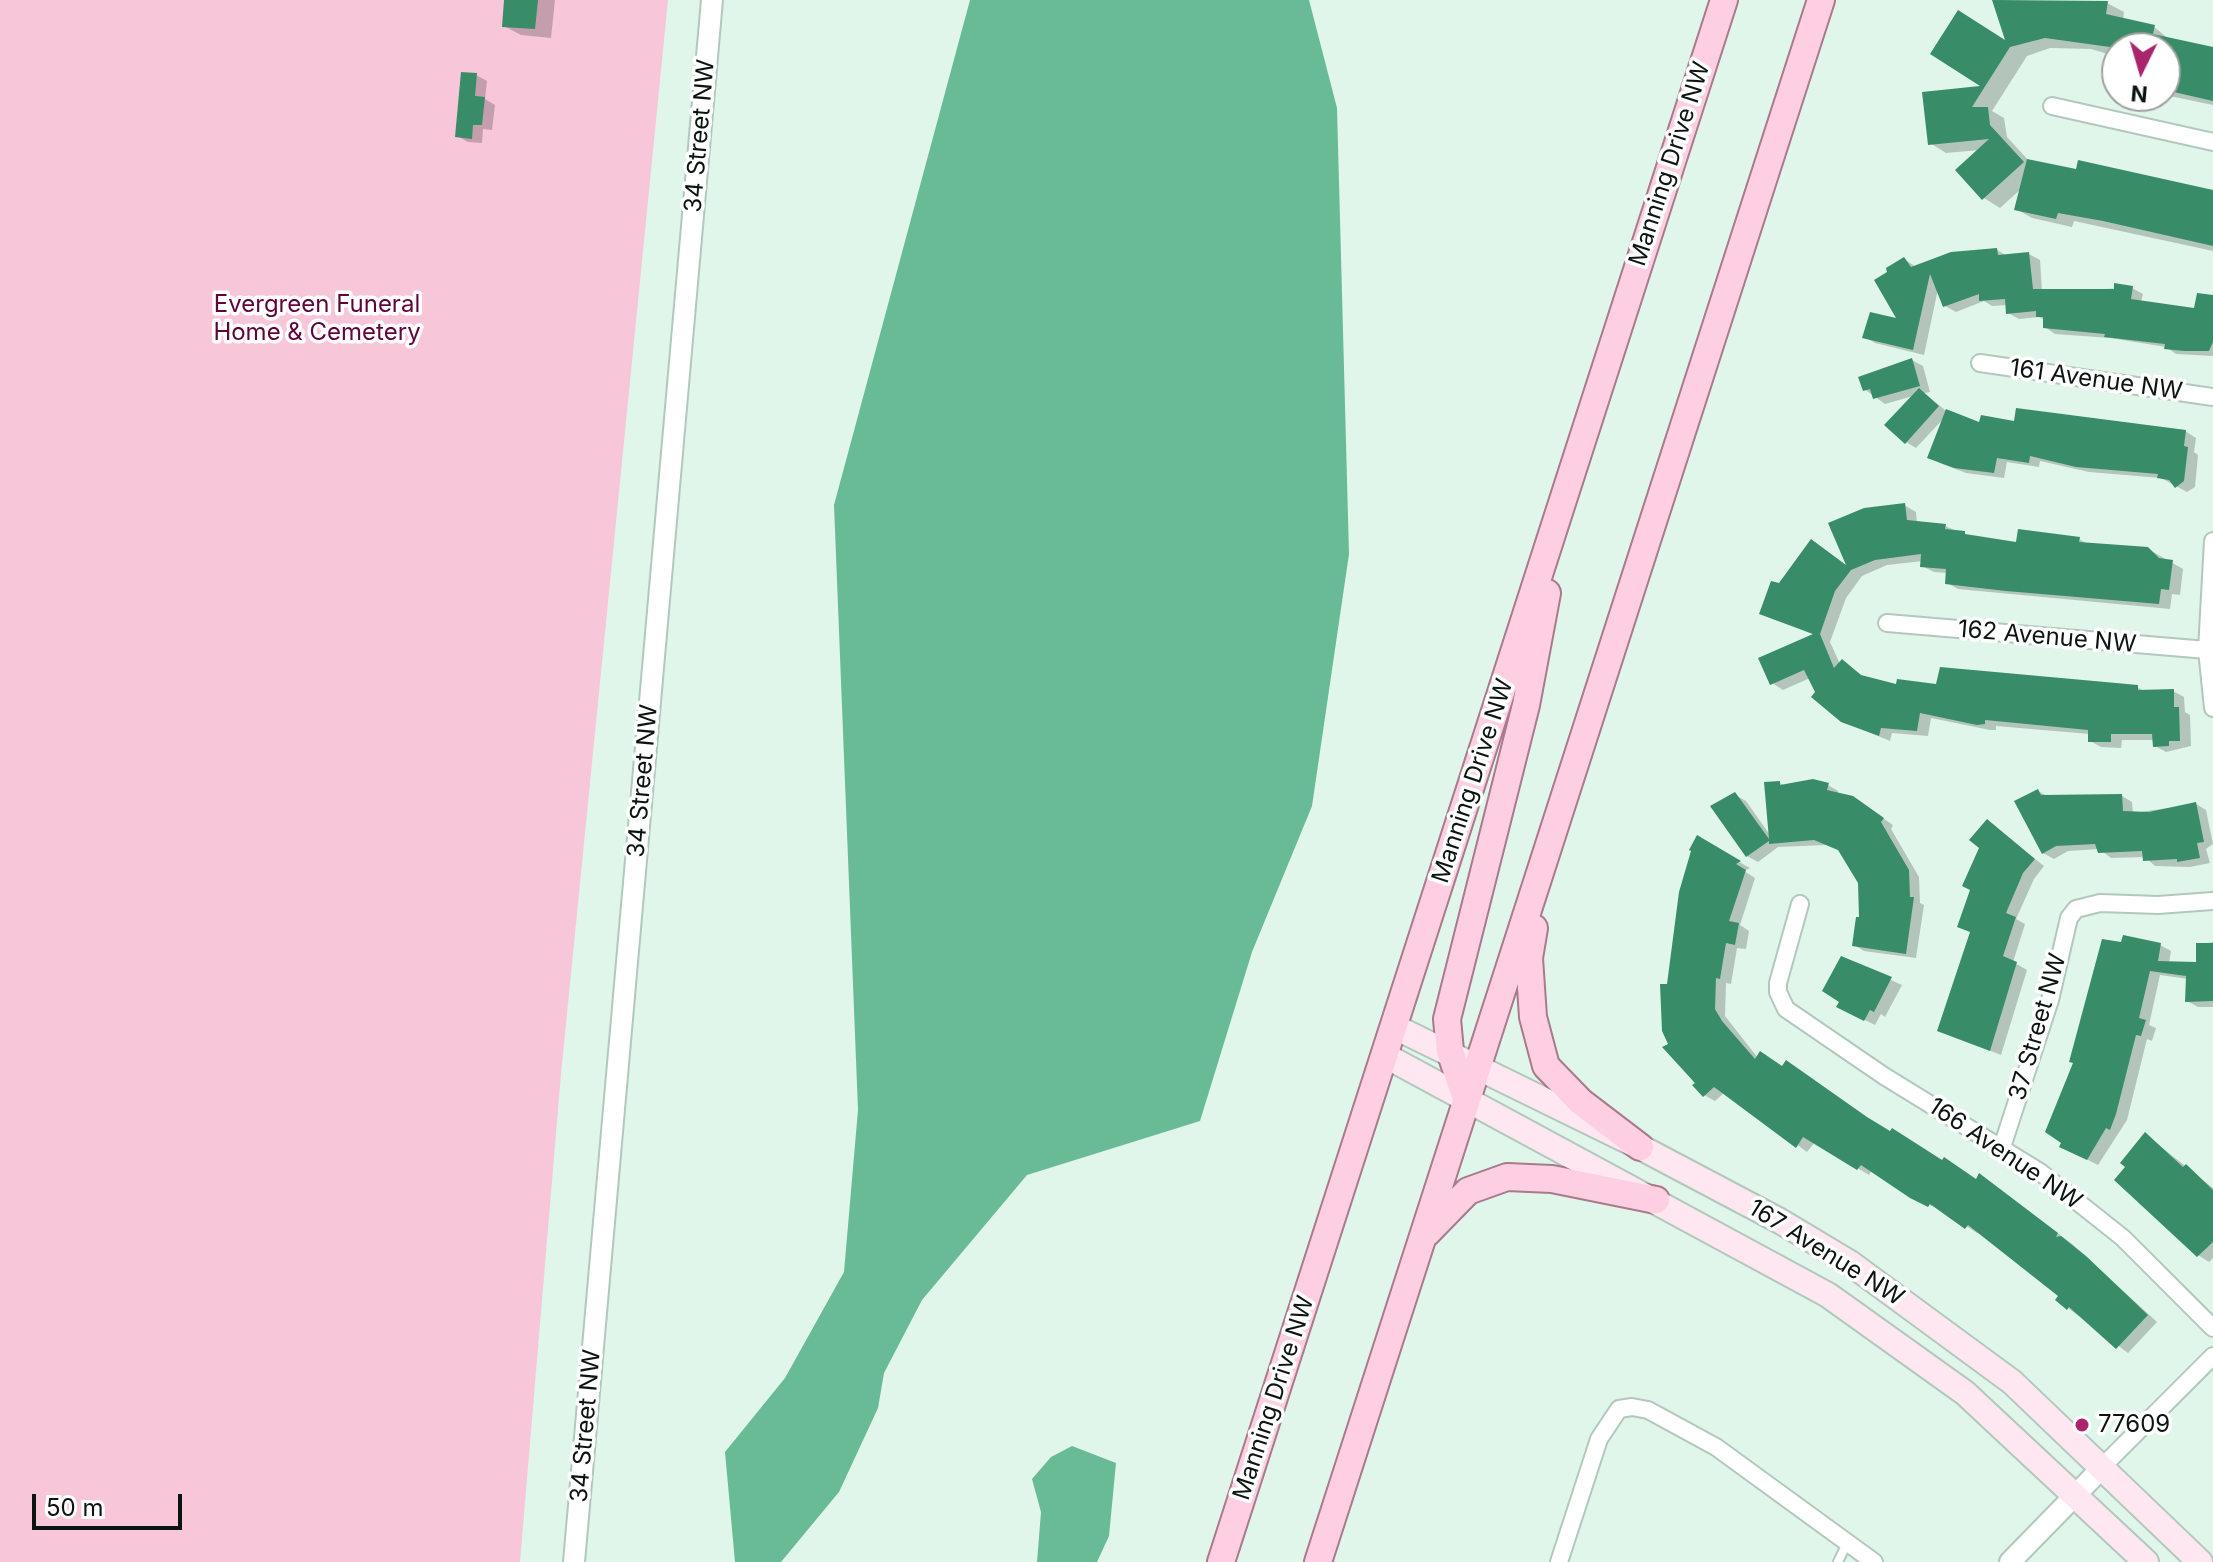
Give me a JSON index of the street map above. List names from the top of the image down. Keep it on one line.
{"streets":{"main road":["Manning Drive NW","167 Avenue NW"],"street":["34 Street NW","161 Avenue NW","162 Avenue NW","37 Street NW","166 Avenue NW"]},"crossings":[["Manning Drive NW","167 Avenue NW"],["37 Street NW","166 Avenue NW"]],"parks":["Evergreen Funeral Home & Cemetery"],"places":["77609"],"scale_bar":"50 m","north":"bottom"}
